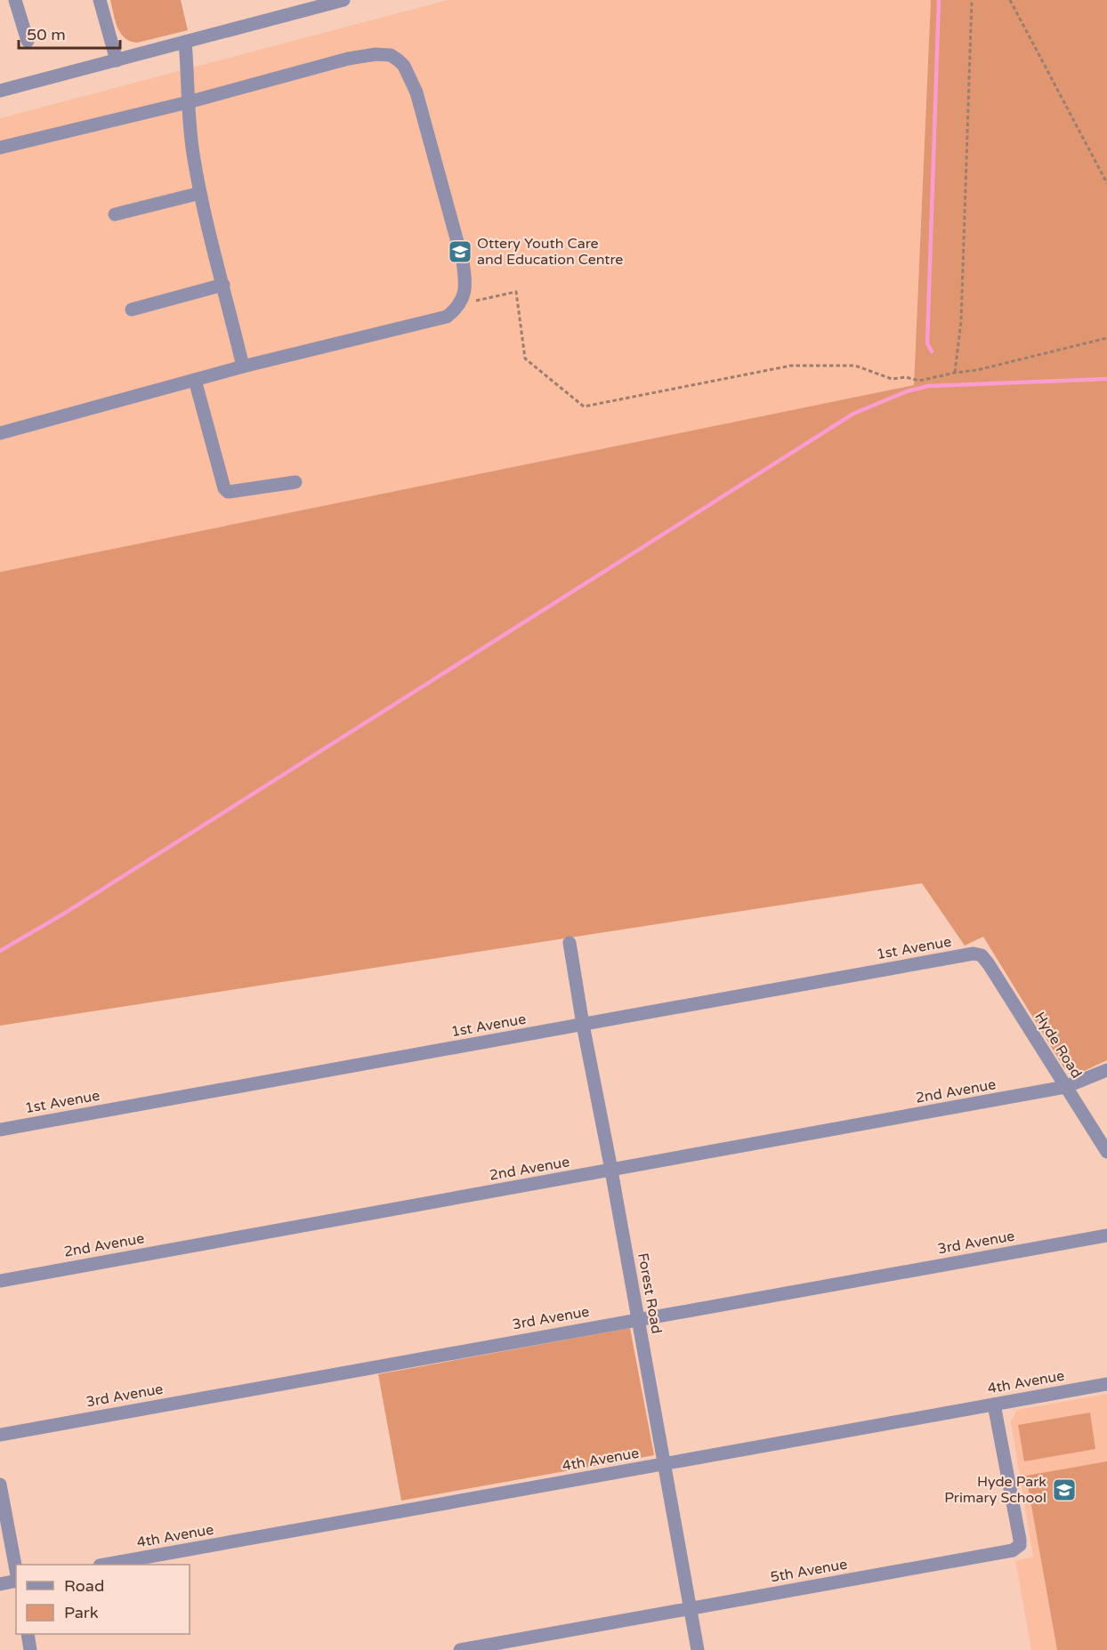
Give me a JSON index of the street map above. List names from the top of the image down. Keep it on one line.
{"streets":{"street":["1st Avenue","Hyde Road","2nd Avenue","3rd Avenue","Forest Road","4th Avenue","5th Avenue"]},"crossings":[["1st Avenue","Hyde Road"],["1st Avenue","Forest Road"],["Hyde Road","2nd Avenue"],["2nd Avenue","Forest Road"],["3rd Avenue","Forest Road"],["Forest Road","4th Avenue"],["Forest Road","5th Avenue"],["4th Avenue","5th Avenue"]],"places":{"school or university":["Ottery Youth Care and Education Centre","Hyde Park Primary School"]},"legend":["Road","Park"],"scale_bar":"50 m"}
